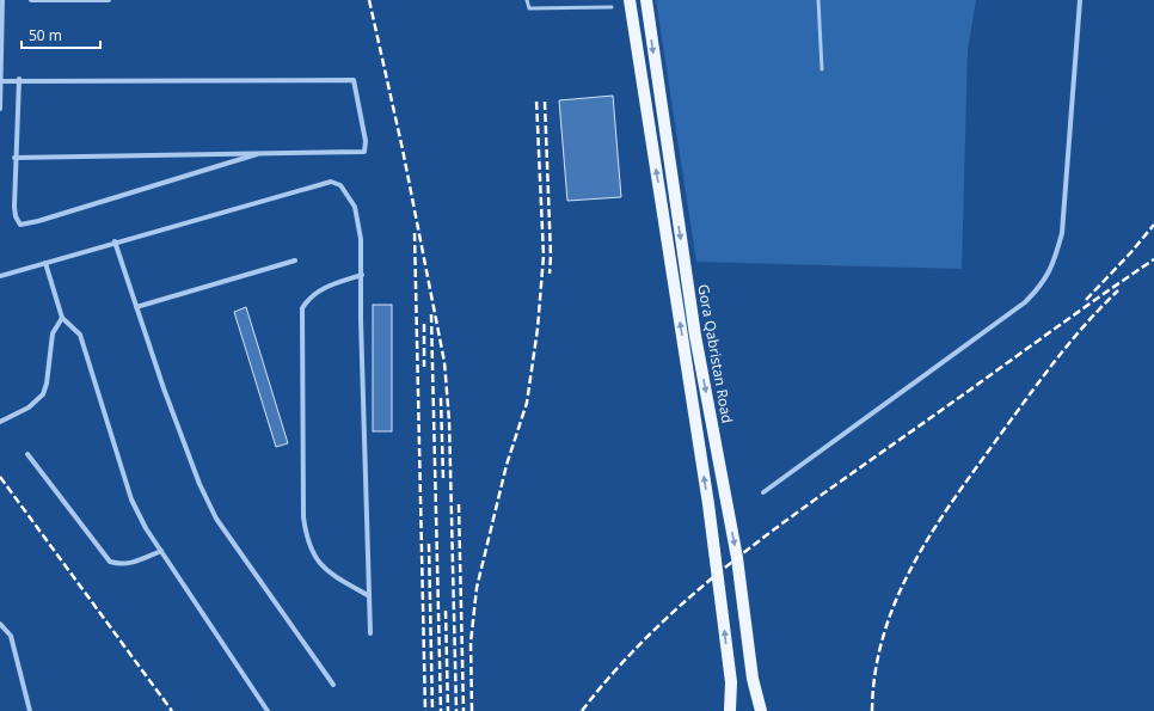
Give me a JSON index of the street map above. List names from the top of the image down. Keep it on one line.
{"streets":{"main road":["Gora Qabristan Road"]},"scale_bar":"50 m"}
